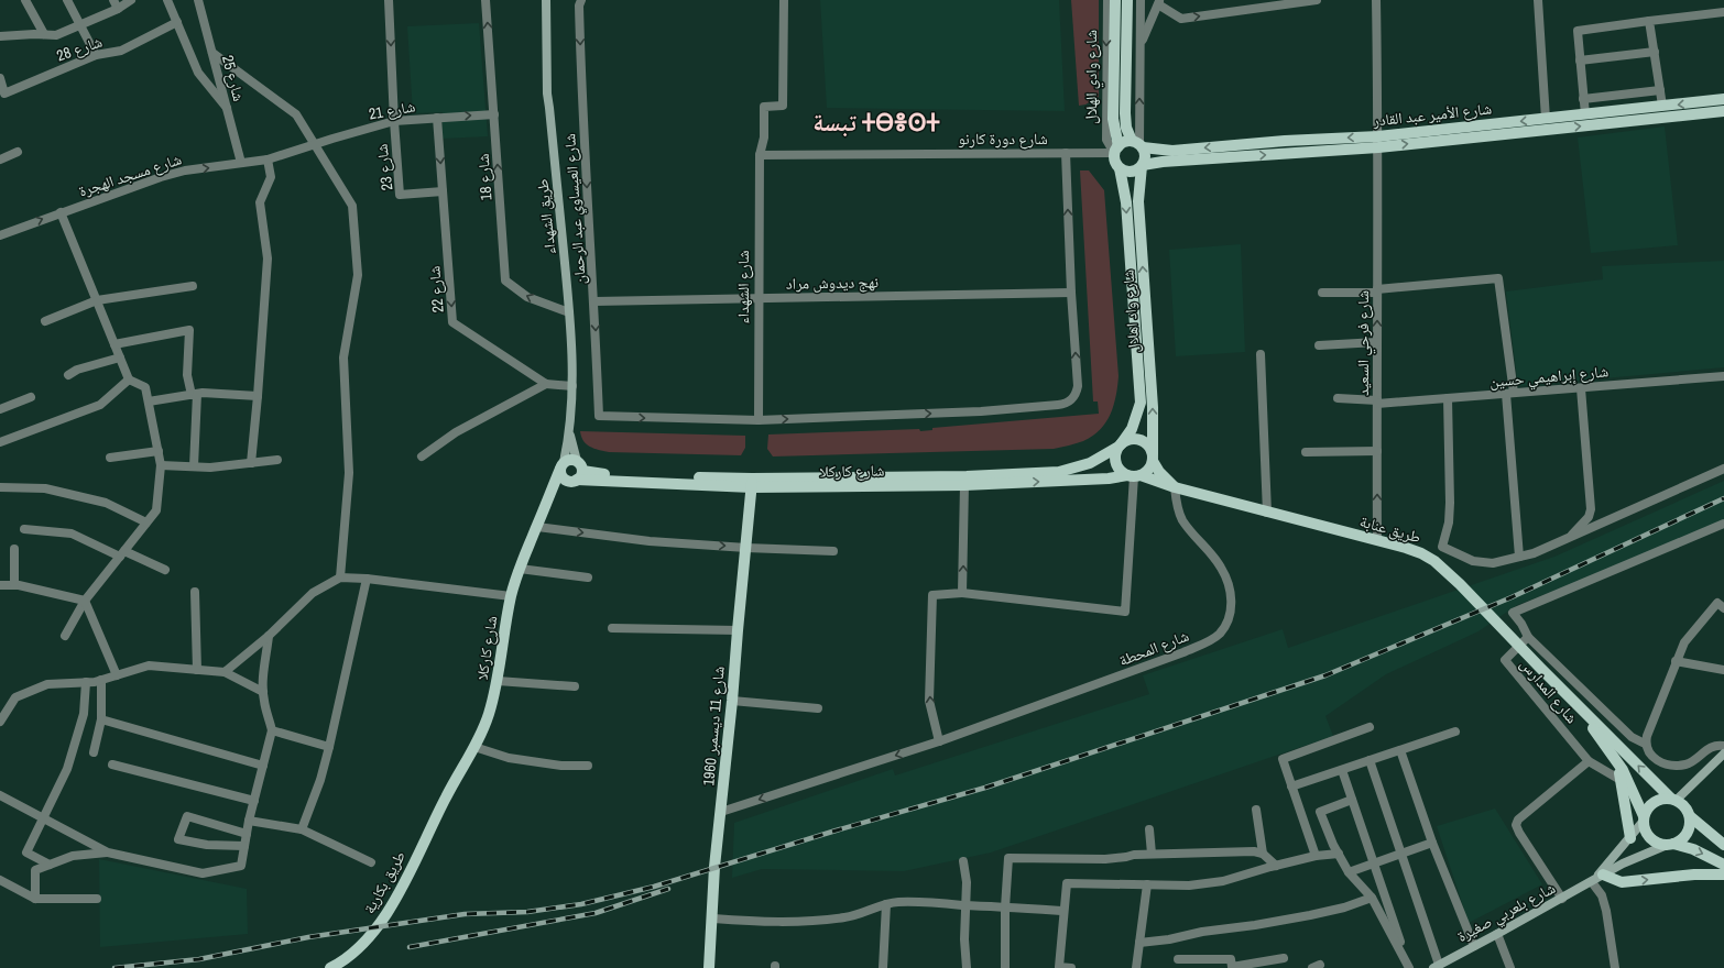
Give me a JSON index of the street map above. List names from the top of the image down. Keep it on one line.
{"streets":{"main road":["شارع وادي الهلال","شارع الأمير عبد القادر","طريق الشهداء","شارع واد اهلال","شارع كاركلا","طريق عنابة","شارع 11 ديسمبر 1960","طريق بكارية","شارع بلعربي صغيرة"],"street":["شارع 28","شارع 25","شارع 21","شارع دورة كارنو","شارع 23","شارع مسجد الهجرة","شارع 18","شارع العيساوي عبد الرحمان","نهج ديدوش مراد","شارع الشهداء","شارع 22","شارع فرحي السعيد","شارع إبراهيمي حسين","شارع المحطة","شارع المدارس"]},"crossings":[["شارع وادي الهلال","شارع الأمير عبد القادر"],["شارع وادي الهلال","شارع دورة كارنو"],["شارع وادي الهلال","شارع واد اهلال"],["شارع 25","شارع مسجد الهجرة"],["شارع 21","شارع 23"],["شارع 21","شارع مسجد الهجرة"],["شارع 21","شارع 18"],["شارع 21","شارع 22"],["شارع الأمير عبد القادر","شارع دورة كارنو"],["شارع الأمير عبد القادر","شارع واد اهلال"],["شارع الأمير عبد القادر","شارع فرحي السعيد"],["شارع دورة كارنو","شارع الشهداء"],["شارع دورة كارنو","شارع واد اهلال"],["شارع 23","شارع 22"],["شارع 18","طريق الشهداء"],["شارع العيساوي عبد الرحمان","نهج ديدوش مراد"],["شارع العيساوي عبد الرحمان","شارع الشهداء"],["طريق الشهداء","شارع 22"],["نهج ديدوش مراد","شارع الشهداء"],["شارع واد اهلال","شارع كاركلا"],["شارع واد اهلال","طريق عنابة"],["شارع فرحي السعيد","شارع إبراهيمي حسين"],["شارع فرحي السعيد","طريق عنابة"],["شارع كاركلا","طريق عنابة"],["شارع كاركلا","شارع 11 ديسمبر 1960"],["شارع كاركلا","طريق بكارية"],["طريق عنابة","شارع المحطة"],["طريق عنابة","شارع بلعربي صغيرة"],["شارع المحطة","شارع 11 ديسمبر 1960"]],"one_way":["شارع مسجد الهجرة","شارع 18","شارع 22"],"districts":["تبسة ⵜⴱⴻⵙⵜ"]}
